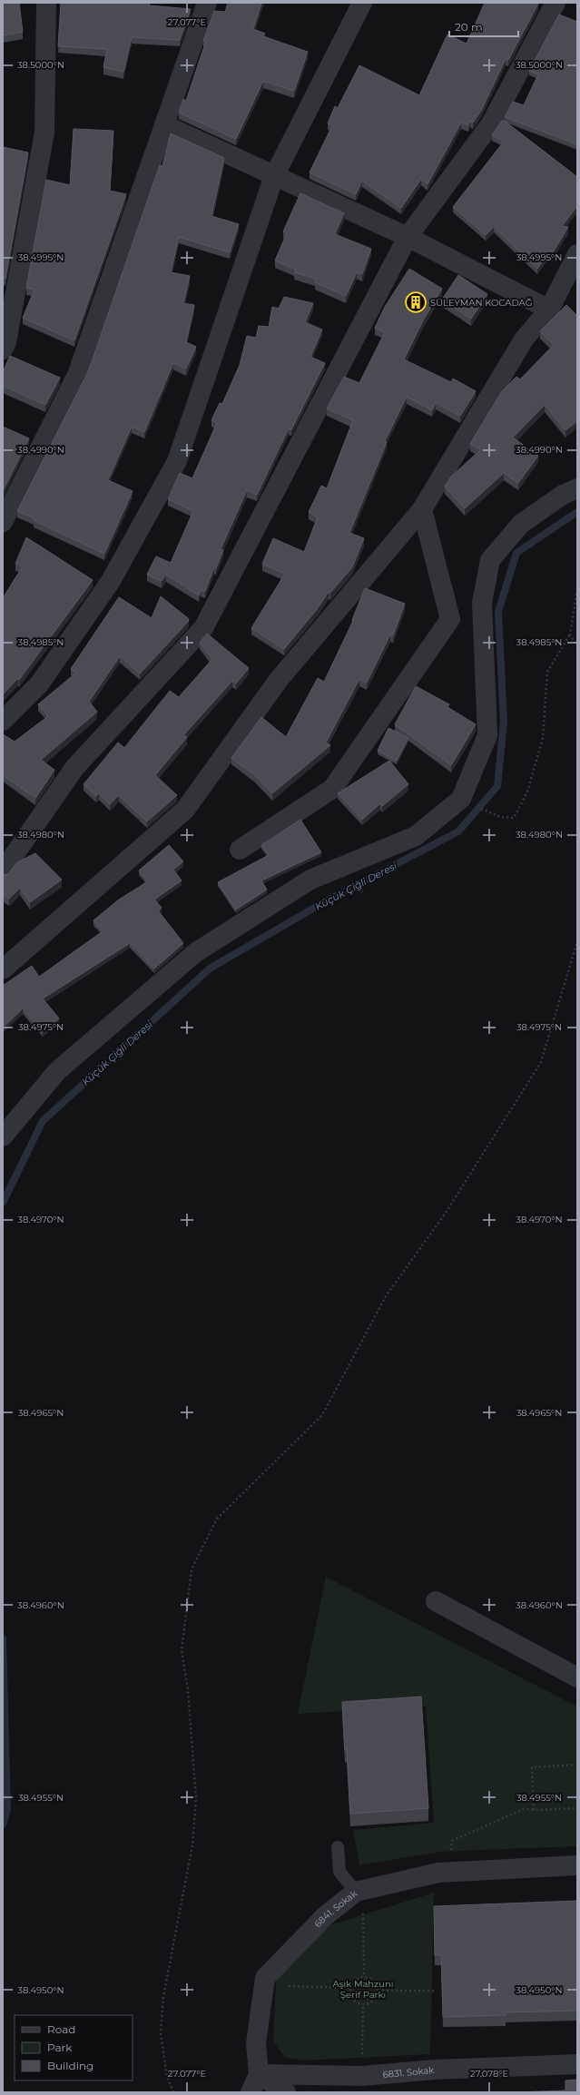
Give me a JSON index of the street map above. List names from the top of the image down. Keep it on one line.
{"streets":{"street":["6841. Sokak","6831. Sokak"]},"crossings":[["6841. Sokak","6831. Sokak"]],"water":["Küçük Çiğli Deresi"],"parks":["Aşık Mahzuni Şerif Parkı"],"places":{"building":["SÜLEYMAN KOCADAĞ"]},"legend":["Road","Park","Building"],"scale_bar":"20 m","coordinates":["27.077°E","38.5000°N","38.4995°N","38.4990°N","38.4985°N","38.4980°N","38.4975°N","38.4970°N","38.4965°N","38.4960°N","38.4955°N","38.4950°N","27.078°E"]}
